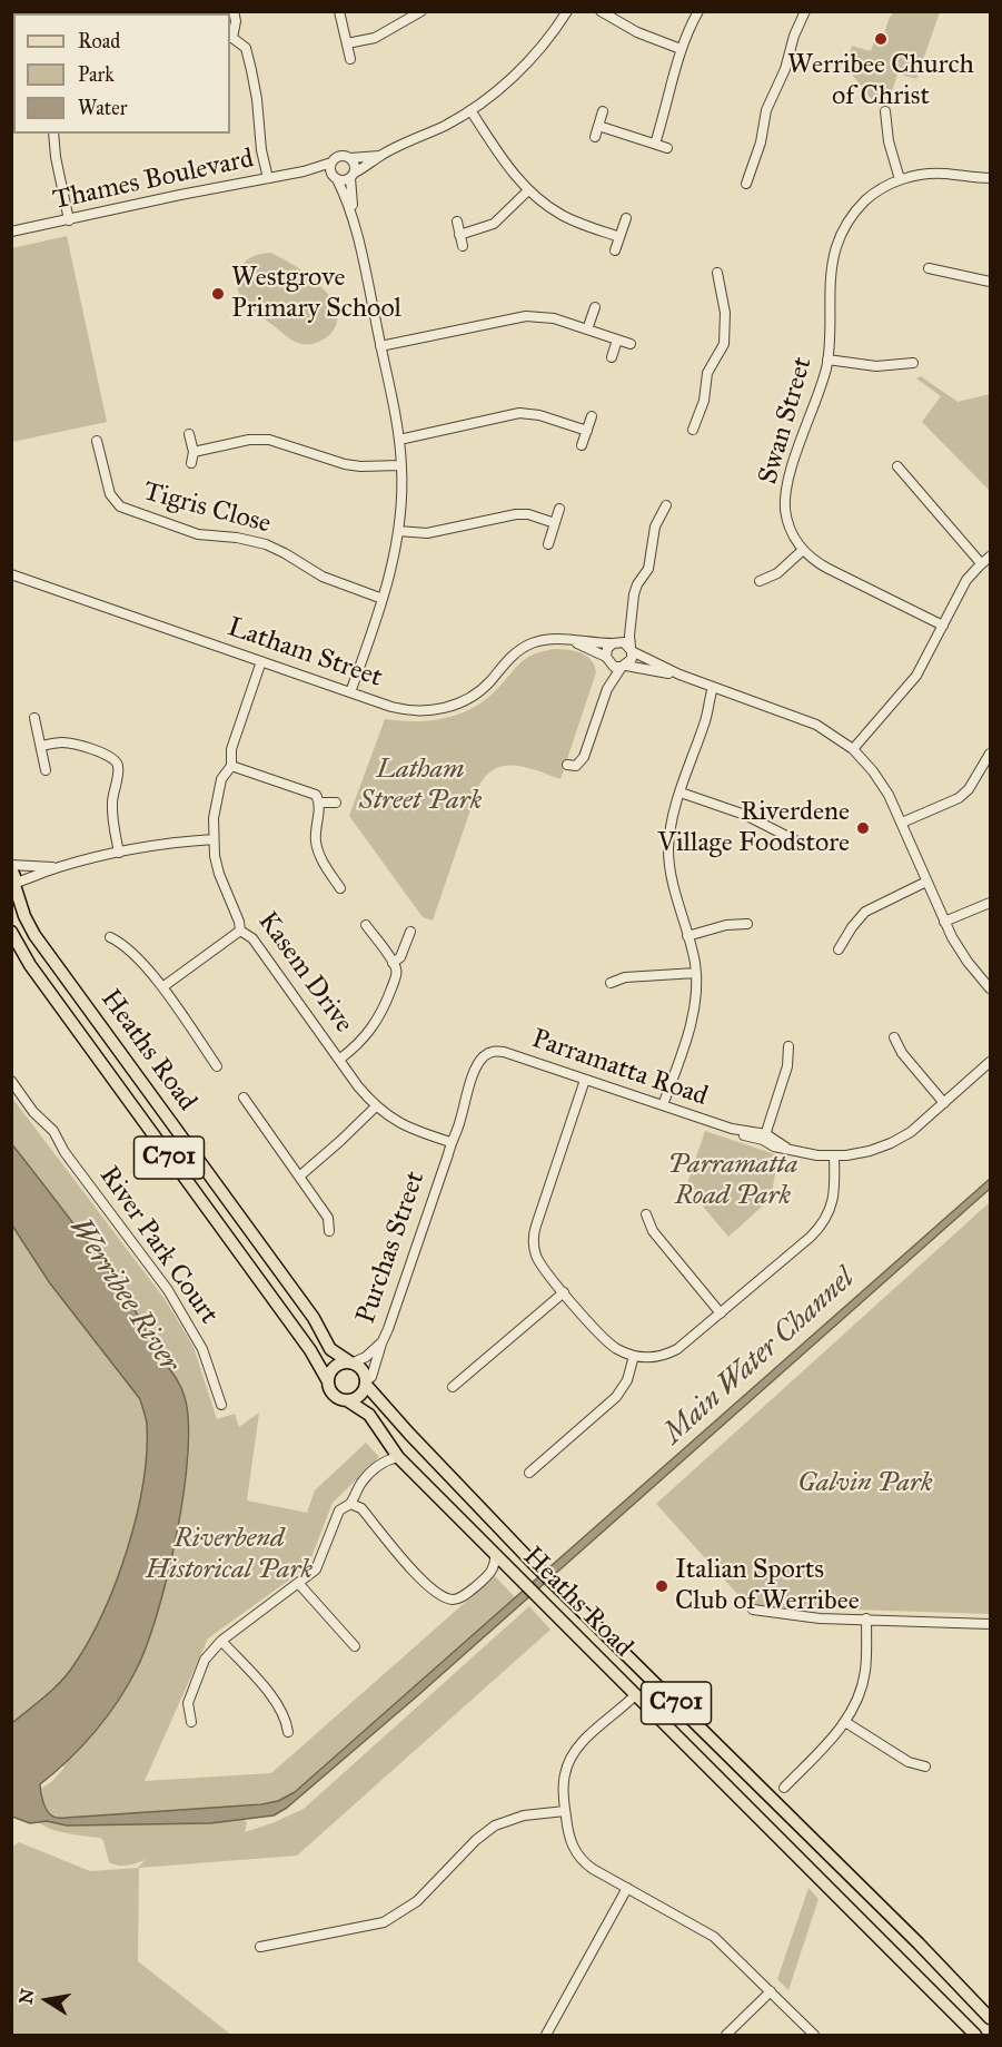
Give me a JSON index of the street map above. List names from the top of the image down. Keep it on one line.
{"streets":{"main road":["Heaths Road","C701"],"street":["Thames Boulevard","Swan Street","Tigris Close","Latham Street","Kasem Drive","Parramatta Road","River Park Court","Purchas Street"]},"crossings":[["Latham Street","Kasem Drive"],["Kasem Drive","Parramatta Road"],["Kasem Drive","Purchas Street"],["Heaths Road","C701"],["Heaths Road","Purchas Street"],["Parramatta Road","Purchas Street"],["C701","Purchas Street"]],"water":["Werribee River","Main Water Channel"],"parks":["Latham Street Park","Parramatta Road Park","Galvin Park","Riverbend Historical Park"],"places":["Werribee Church of Christ","Westgrove Primary School","Riverdene Village Foodstore","Italian Sports Club of Werribee"],"legend":["Road","Park","Water"],"north":"left"}
